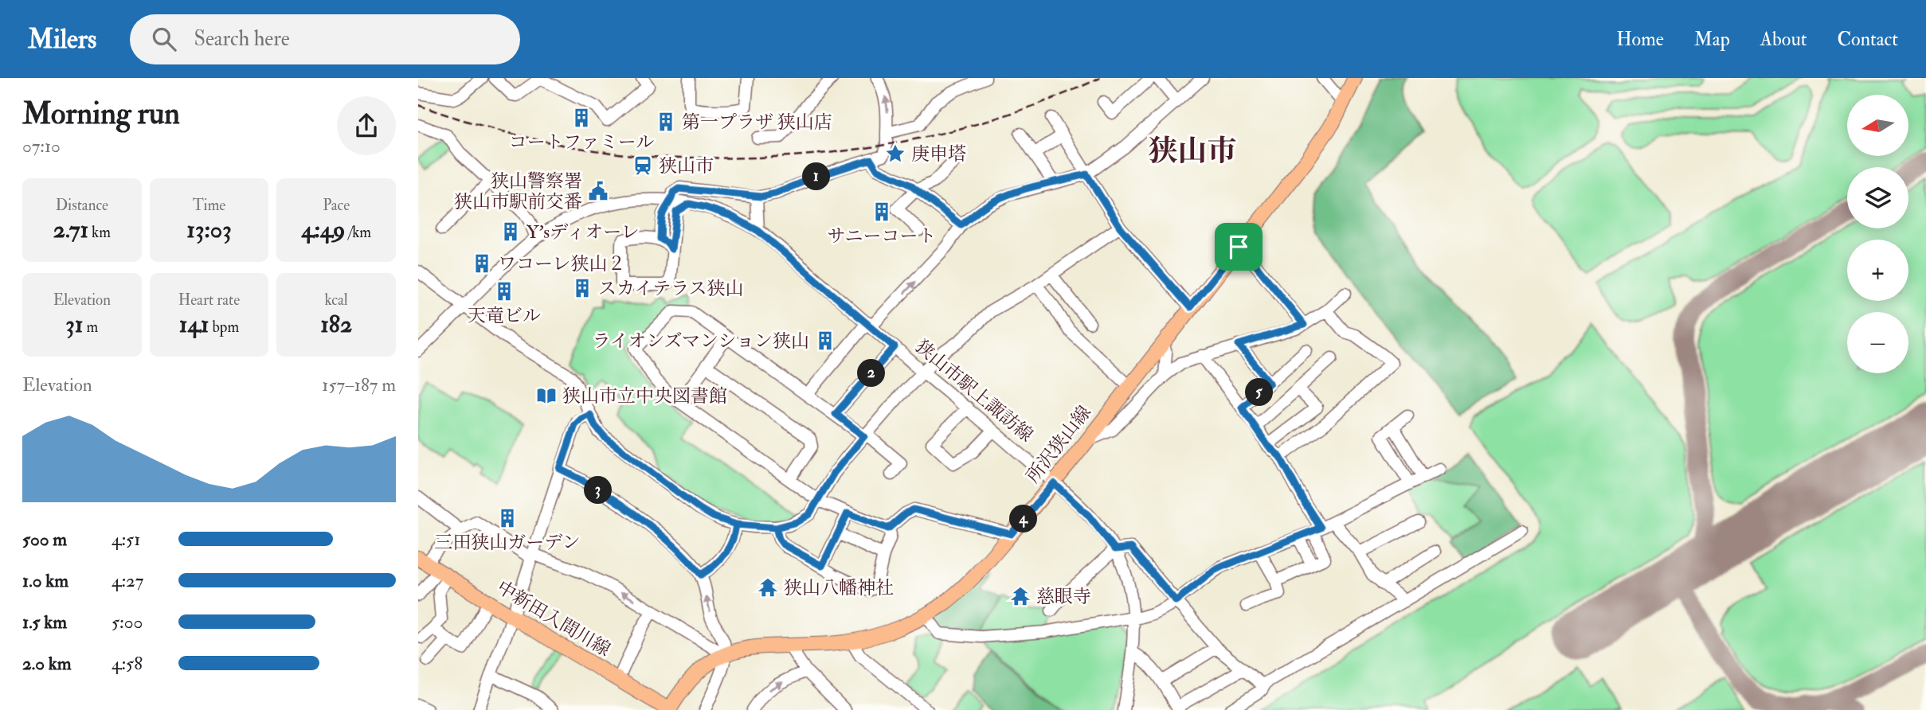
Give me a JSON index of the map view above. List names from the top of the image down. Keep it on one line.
{"streets":{"main road":["所沢狭山線","中新田入間川線"],"street":["狭山市駅上諏訪線"]},"crossings":[["狭山市駅上諏訪線","所沢狭山線"],["所沢狭山線","中新田入間川線"]],"districts":["狭山市"],"places":{"building":["コートファミール","第一プラザ 狭山店","サニーコート","Y'sディオーレ","ワコーレ狭山２","スカイテラス狭山","天竜ビル","ライオンズマンション狭山","三田狭山ガーデン"],"place":["庚申塔"],"station":["狭山市"],"public building":["狭山警察署 狭山市駅前交番"],"library":["狭山市立中央図書館"],"temple":["狭山八幡神社","慈眼寺"]},"north":"left","page":{"header":"Milers","search":"Search here","nav":["Home","Map","About","Contact"],"heading":["Morning run","07:10"],"map_buttons":["+","−"],"pins":["1","2","5","3","4"],"stats":[["Distance","2.71 km"],["Time","13:03"],["Pace","4:49 /km"],["Elevation","31 m"],["Heart rate","141 bpm"],["kcal","182"]],"chart":["Elevation","157–187 m"],"list":[{"name":"500 m","note":"4:51"},{"name":"1.0 km","note":"4:27"},{"name":"1.5 km","note":"5:00"},{"name":"2.0 km","note":"4:58"}]}}
